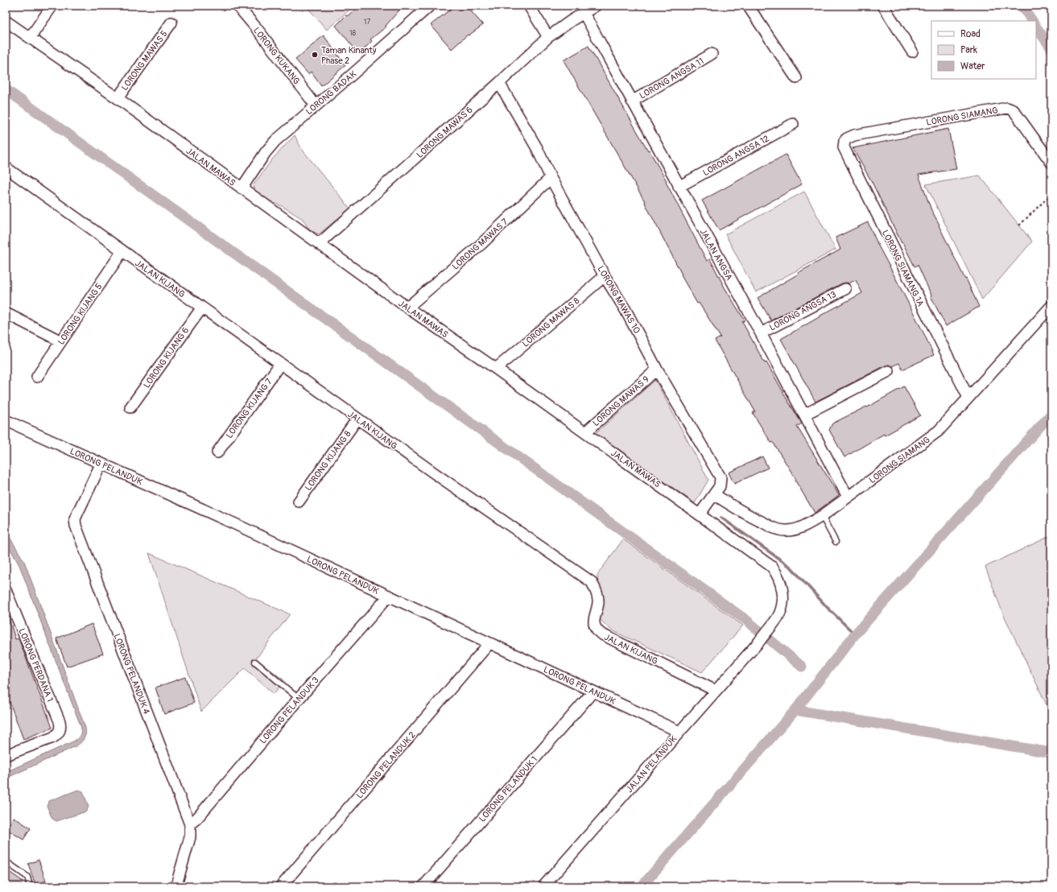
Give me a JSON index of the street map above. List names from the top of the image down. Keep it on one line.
{"streets":{"street":["LORONG KUKANG","LORONG MAWAS 5","LORONG ANGSA 11","LORONG BADAK","LORONG SIAMANG","LORONG MAWAS 6","LORONG ANGSA 12","JALAN MAWAS","LORONG MAWAS 7","JALAN ANGSA","LORONG SIAMANG 1A","JALAN KIJANG","LORONG MAWAS 10","LORONG ANGSA 13","LORONG KIJANG 5","LORONG MAWAS 8","LORONG KIJANG 6","LORONG MAWAS 9","LORONG KIJANG 7","LORONG KIJANG 8","LORONG PELANDUK","LORONG PERDANA 1","LORONG PELANDUK 4","LORONG PELANDUK 3","JALAN PELANDUK","LORONG PELANDUK 2","LORONG PELANDUK 1"]},"crossings":[["LORONG KUKANG","LORONG BADAK"],["LORONG MAWAS 5","JALAN MAWAS"],["LORONG ANGSA 11","JALAN ANGSA"],["LORONG BADAK","JALAN MAWAS"],["LORONG SIAMANG","JALAN ANGSA"],["LORONG SIAMANG","LORONG SIAMANG 1A"],["LORONG SIAMANG","LORONG MAWAS 10"],["LORONG MAWAS 6","JALAN MAWAS"],["LORONG MAWAS 6","JALAN ANGSA"],["LORONG MAWAS 6","LORONG MAWAS 10"],["LORONG ANGSA 12","JALAN ANGSA"],["JALAN MAWAS","LORONG MAWAS 7"],["JALAN MAWAS","LORONG MAWAS 10"],["JALAN MAWAS","LORONG MAWAS 8"],["JALAN MAWAS","LORONG MAWAS 9"],["JALAN MAWAS","JALAN PELANDUK"],["LORONG MAWAS 7","LORONG MAWAS 10"],["JALAN ANGSA","LORONG ANGSA 13"],["JALAN KIJANG","LORONG KIJANG 5"],["JALAN KIJANG","LORONG KIJANG 6"],["JALAN KIJANG","LORONG KIJANG 7"],["JALAN KIJANG","LORONG KIJANG 8"],["JALAN KIJANG","JALAN PELANDUK"],["LORONG MAWAS 10","LORONG MAWAS 8"],["LORONG MAWAS 10","LORONG MAWAS 9"],["LORONG PELANDUK","LORONG PELANDUK 4"],["LORONG PELANDUK","LORONG PELANDUK 3"],["LORONG PELANDUK","JALAN PELANDUK"],["LORONG PELANDUK","LORONG PELANDUK 2"],["LORONG PELANDUK","LORONG PELANDUK 1"],["LORONG PELANDUK 4","LORONG PELANDUK 3"]],"places":["Taman Kinanty Phase 2"],"house_numbers":["17","18"],"legend":["Road","Park","Water"]}
